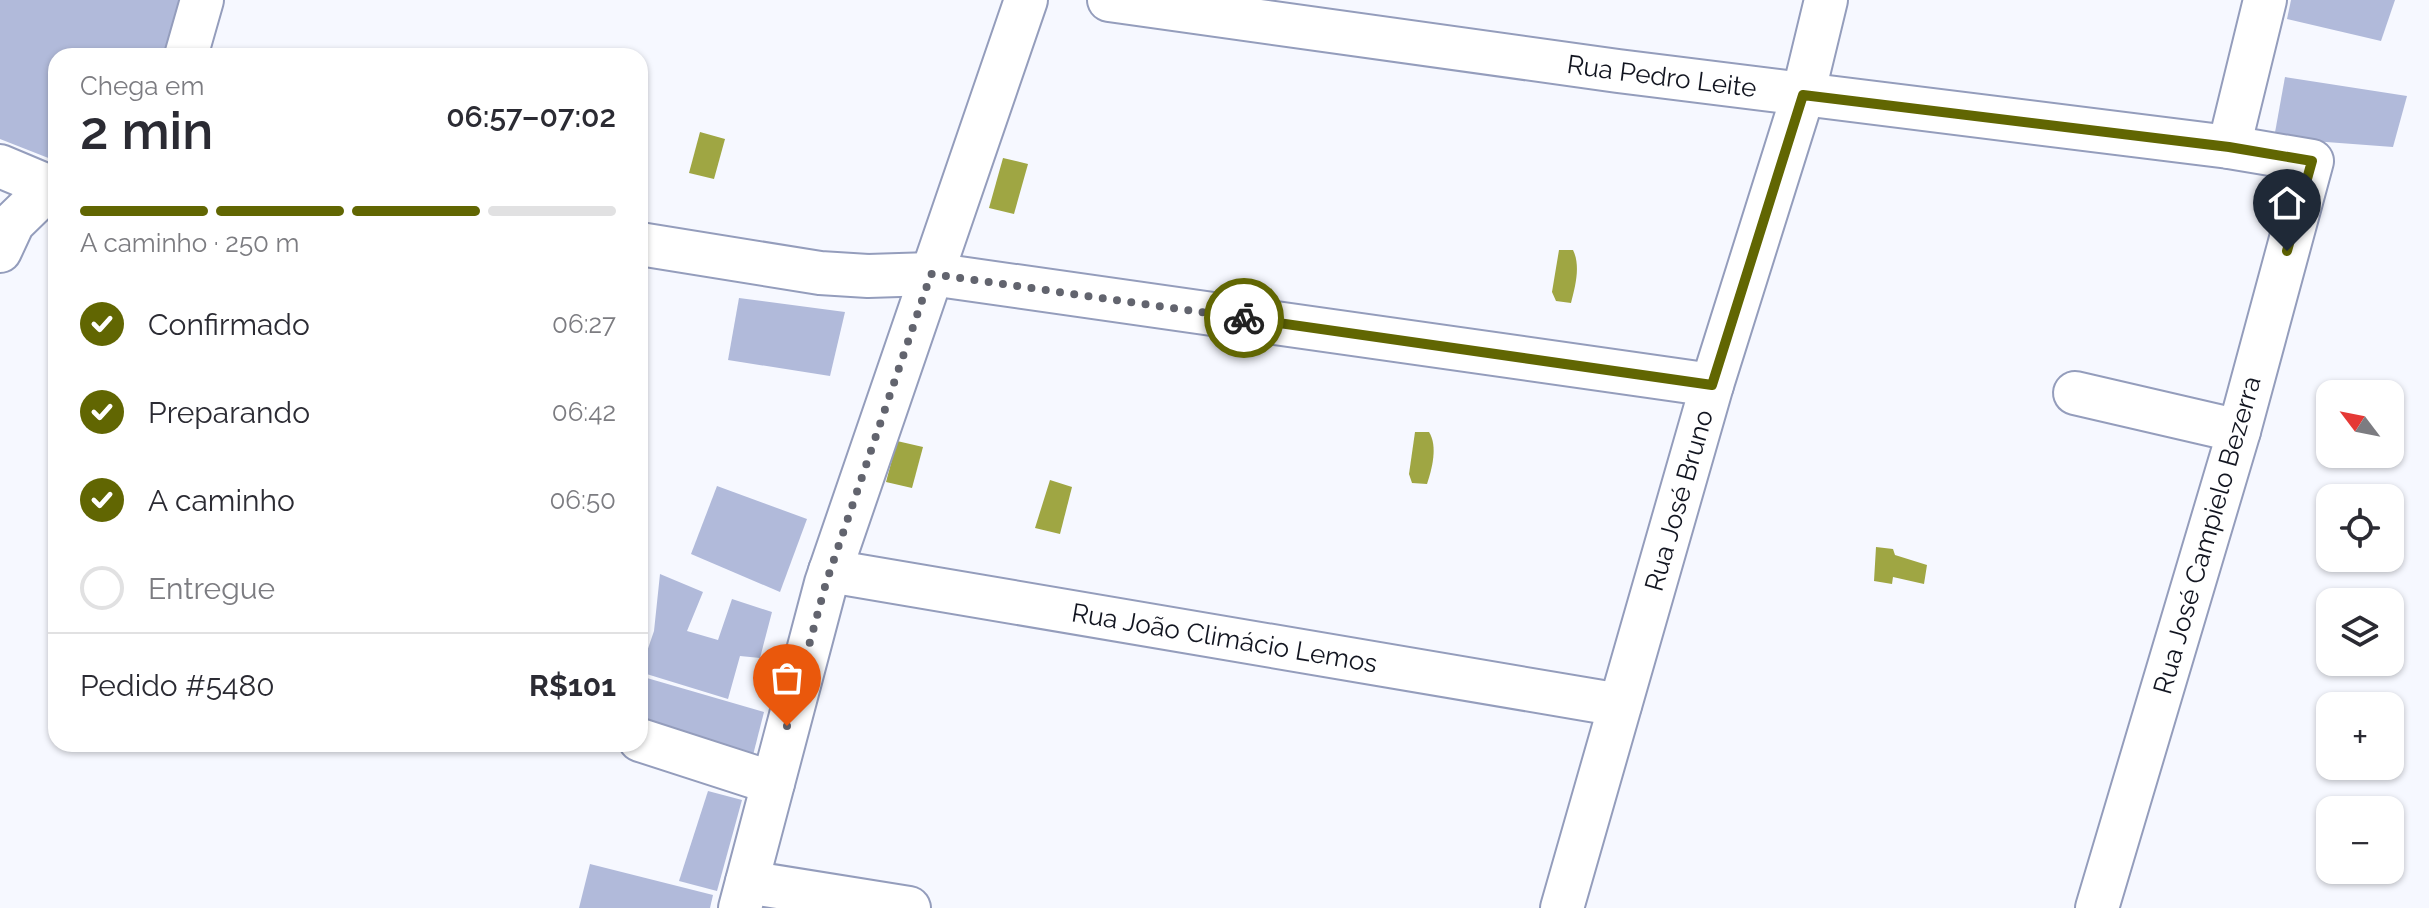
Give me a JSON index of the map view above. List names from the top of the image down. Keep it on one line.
{"streets":{"street":["Rua Pedro Leite","Rua José Bruno","Rua José Campielo Bezerra","Rua João Climácio Lemos"]},"crossings":[["Rua Pedro Leite","Rua José Bruno"],["Rua Pedro Leite","Rua José Campielo Bezerra"],["Rua José Bruno","Rua João Climácio Lemos"]],"north":"top left","page":{"heading":["2 min","Chega em","06:57–07:02"],"panel":["Pedido #5480","R$101"],"bar":"A caminho · 250 m","list":[["Confirmado","06:27"],["Preparando","06:42"],["A caminho","06:50"],"Entregue"],"map_buttons":["+","−"]}}
